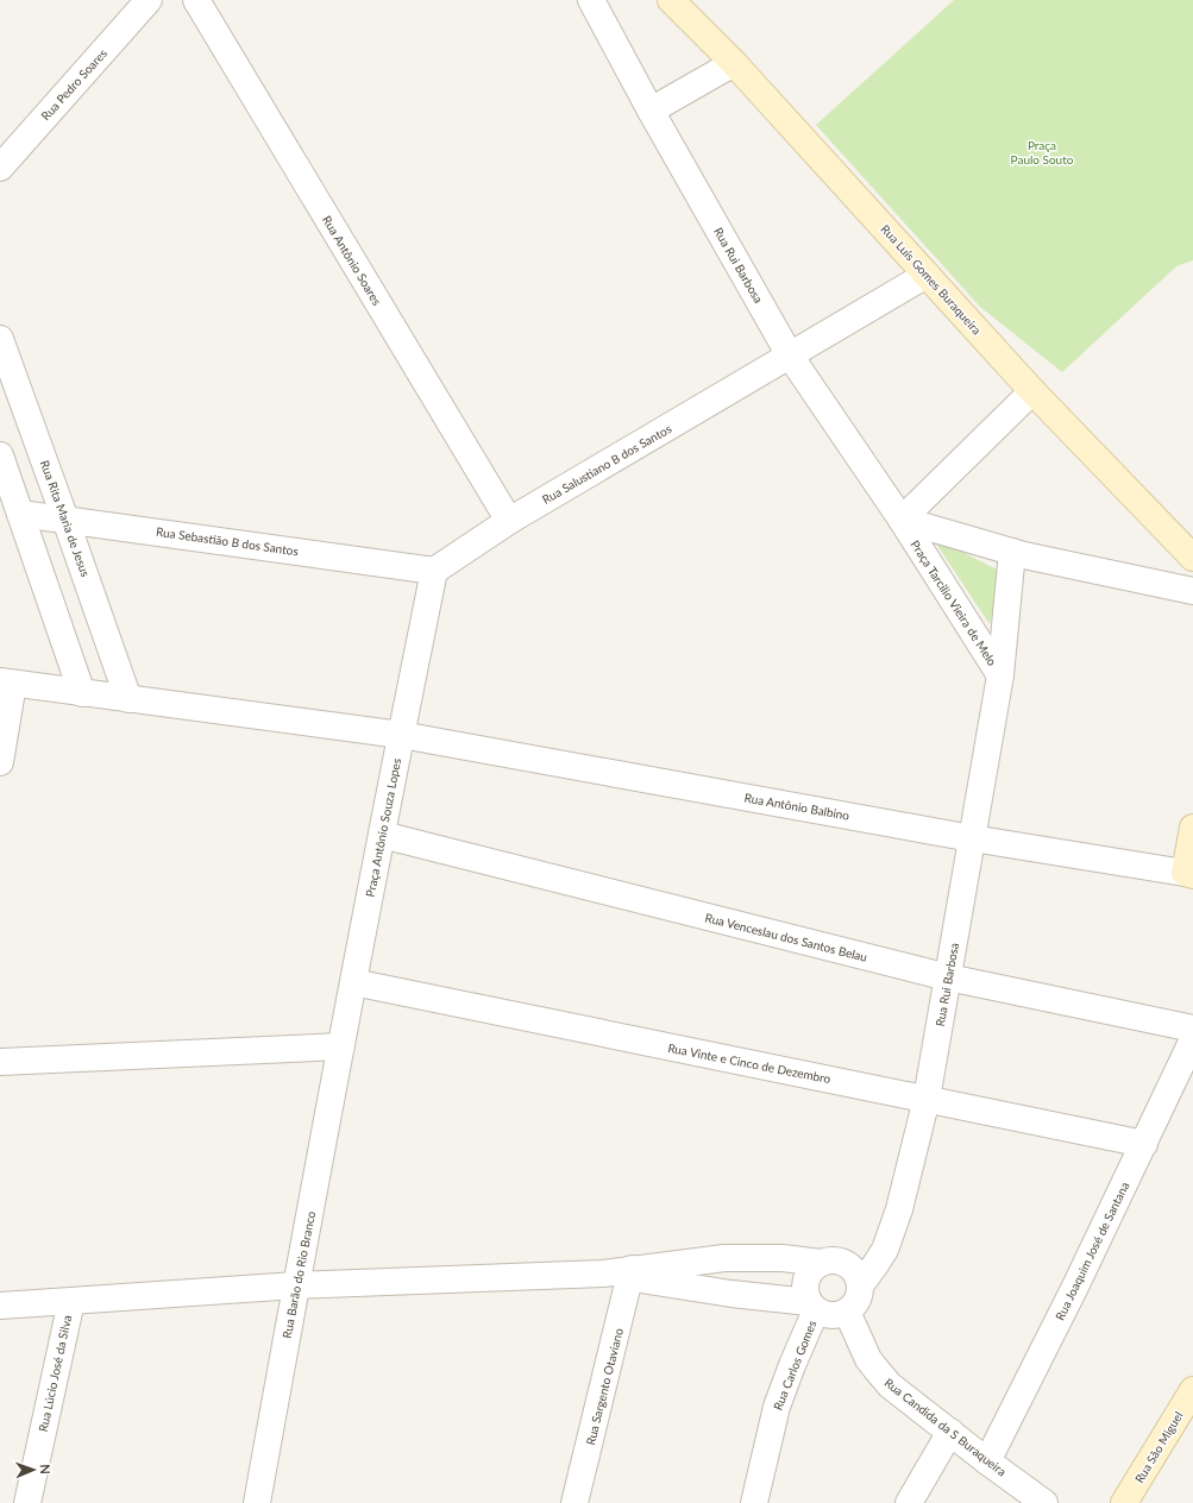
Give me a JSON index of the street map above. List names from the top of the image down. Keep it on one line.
{"streets":{"main road":["Rua Luís Gomes Buraqueira","Rua São Miguel"],"street":["Rua Pedro Soares","Rua Antônio Soares","Rua Rui Barbosa","Rua Salustiano B dos Santos","Rua Rita Maria de Jesus","Rua Sebastião B dos Santos","Praça Tarcilio Vieira de Melo","Rua Antônio Balbino","Praça Antônio Souza Lopes","Rua Venceslau dos Santos Belau","Rua Vinte e Cinco de Dezembro","Rua Joaquim José de Santana","Rua Barão do Rio Branco","Rua Carlos Gomes","Rua Lúcio José da Silva","Rua Sargento Otaviano","Rua Candida da S Buraqueira"]},"crossings":[["Rua Antônio Soares","Rua Salustiano B dos Santos"],["Rua Rui Barbosa","Rua Salustiano B dos Santos"],["Rua Rui Barbosa","Praça Tarcilio Vieira de Melo"],["Rua Rui Barbosa","Rua Antônio Balbino"],["Rua Rui Barbosa","Rua Venceslau dos Santos Belau"],["Rua Rui Barbosa","Rua Vinte e Cinco de Dezembro"],["Rua Rui Barbosa","Rua Carlos Gomes"],["Rua Rui Barbosa","Rua Candida da S Buraqueira"],["Rua Luís Gomes Buraqueira","Rua Salustiano B dos Santos"],["Rua Salustiano B dos Santos","Rua Sebastião B dos Santos"],["Rua Rita Maria de Jesus","Rua Sebastião B dos Santos"],["Rua Antônio Balbino","Praça Antônio Souza Lopes"],["Praça Antônio Souza Lopes","Rua Venceslau dos Santos Belau"],["Praça Antônio Souza Lopes","Rua Vinte e Cinco de Dezembro"],["Praça Antônio Souza Lopes","Rua Barão do Rio Branco"],["Rua Vinte e Cinco de Dezembro","Rua Joaquim José de Santana"],["Rua Joaquim José de Santana","Rua Candida da S Buraqueira"],["Rua Carlos Gomes","Rua Candida da S Buraqueira"]],"parks":["Praça Paulo Souto"],"north":"right"}
